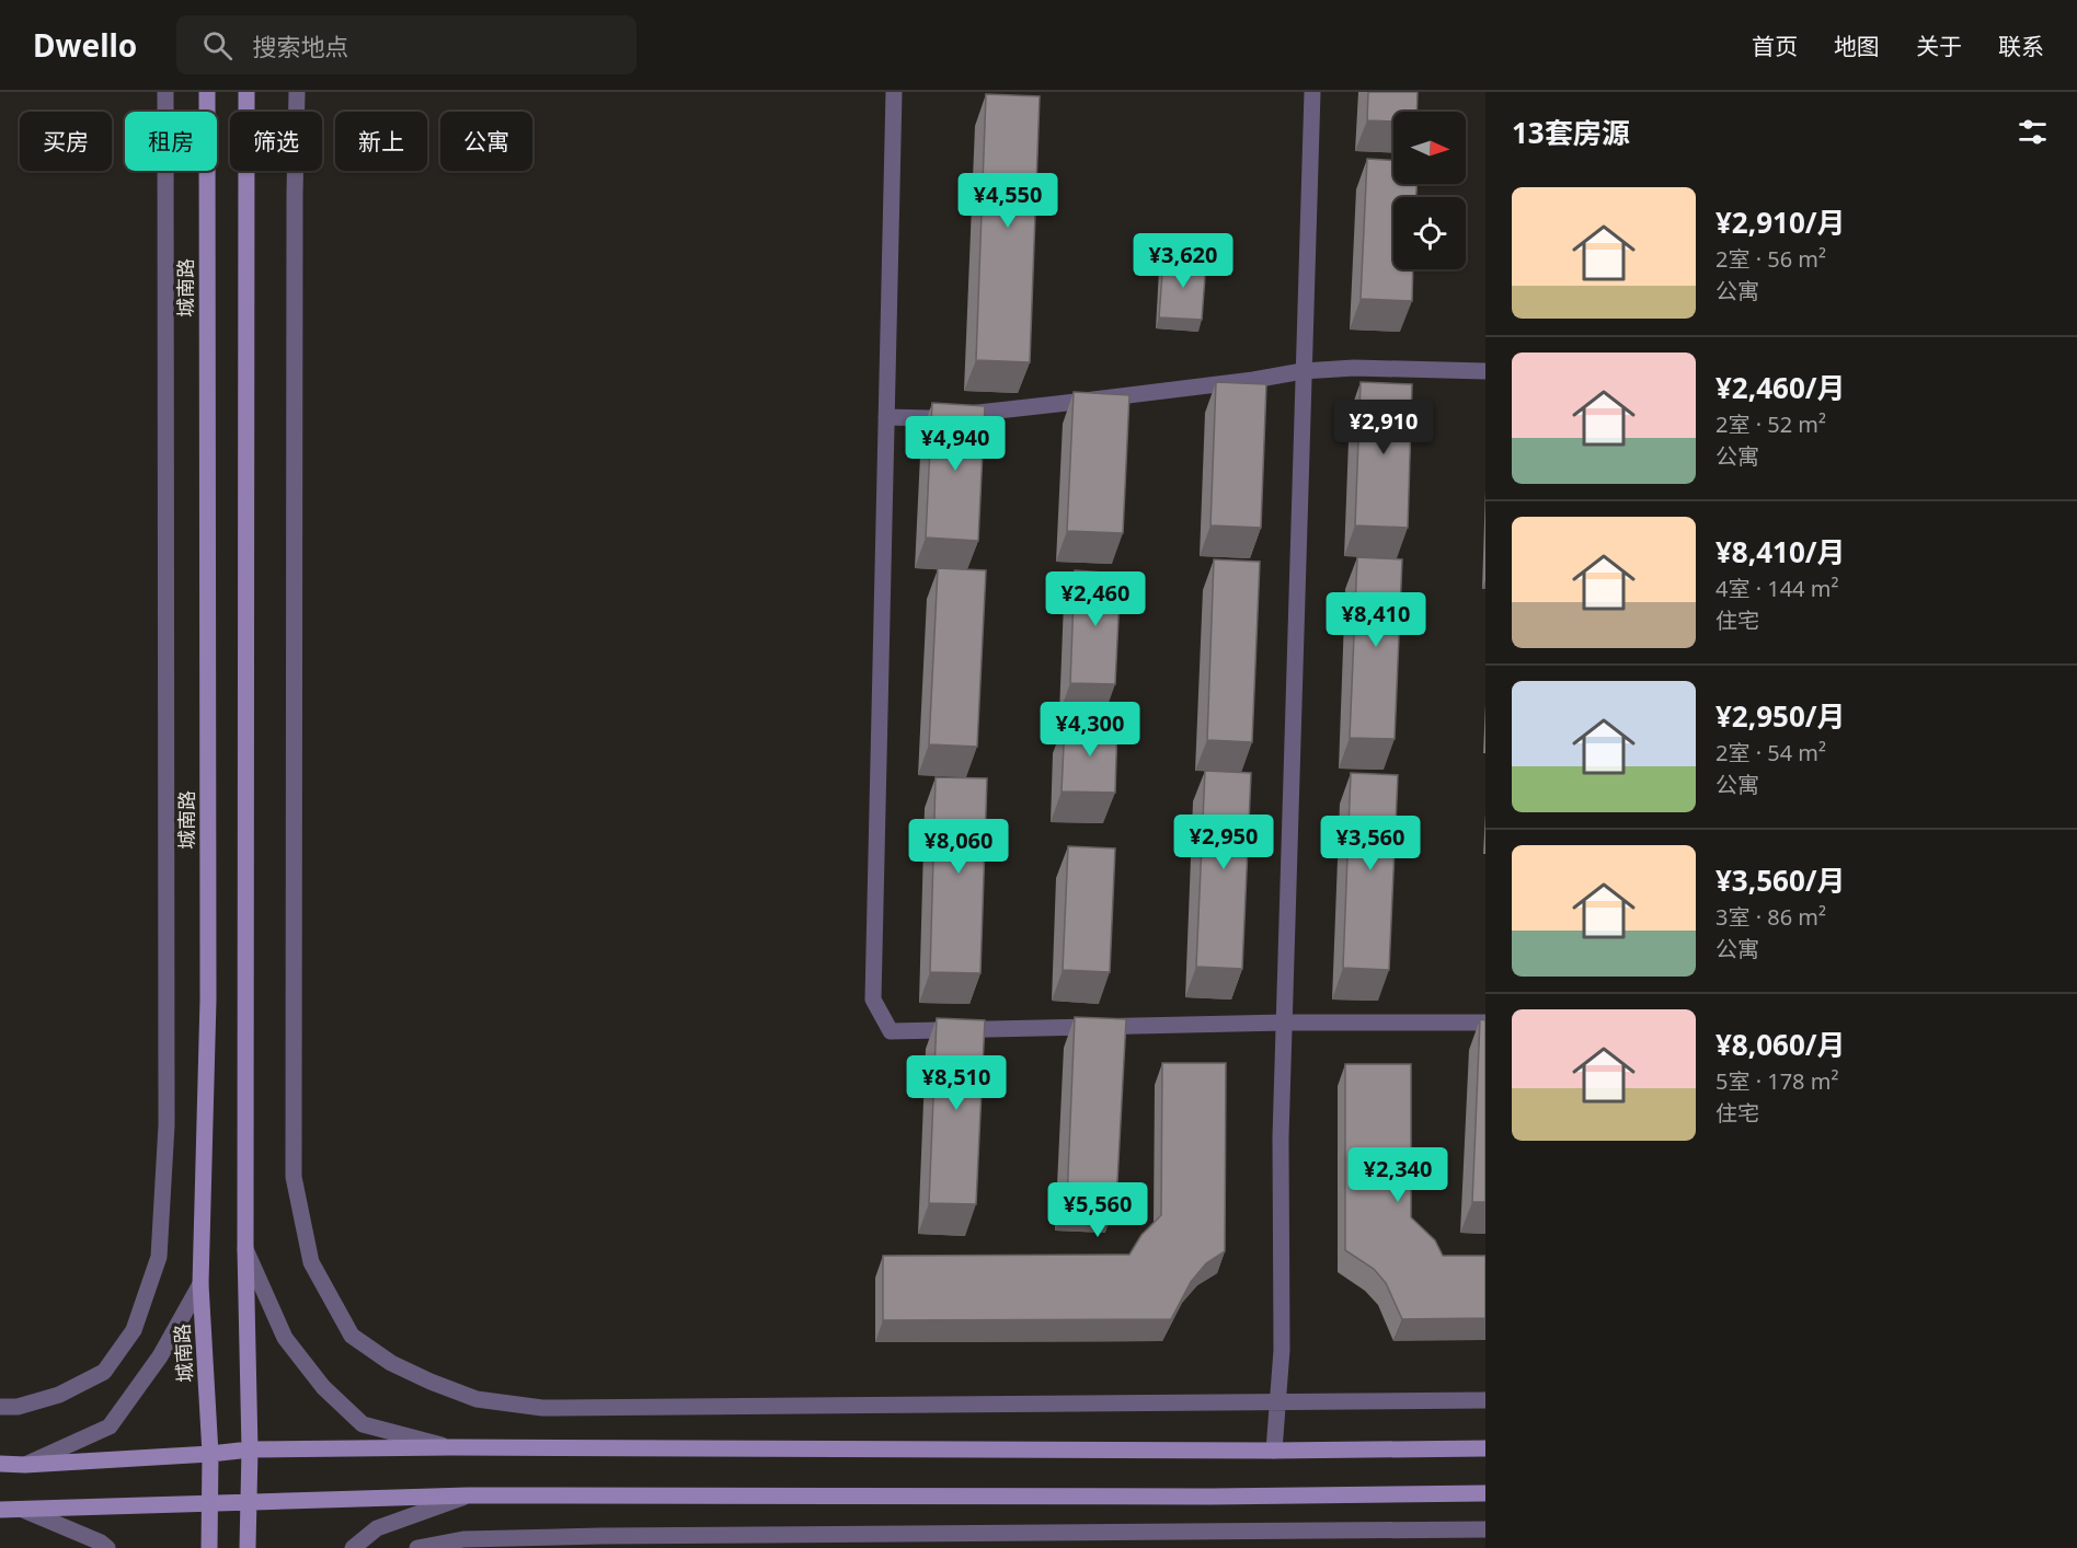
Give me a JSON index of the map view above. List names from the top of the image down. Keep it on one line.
{"streets":{"main road":["城南路"]},"north":"right","page":{"header":"Dwello","search":"搜索地点","nav":["首页","地图","关于","联系"],"heading":"13套房源","chip":["买房","租房","筛选","新上","公寓"],"list":[{"name":"¥2,910/月","note":"2室 · 56 m² · 公寓"},{"name":"¥2,460/月","note":"2室 · 52 m² · 公寓"},{"name":"¥8,410/月","note":"4室 · 144 m² · 住宅"},{"name":"¥2,950/月","note":"2室 · 54 m² · 公寓"},{"name":"¥3,560/月","note":"3室 · 86 m² · 公寓"},{"name":"¥8,060/月","note":"5室 · 178 m² · 住宅"}],"price":["¥4,550","¥3,620","¥2,910","¥4,940","¥2,460","¥8,410","¥4,300","¥2,950","¥3,560","¥8,060","¥8,510","¥2,340","¥5,560"]}}
